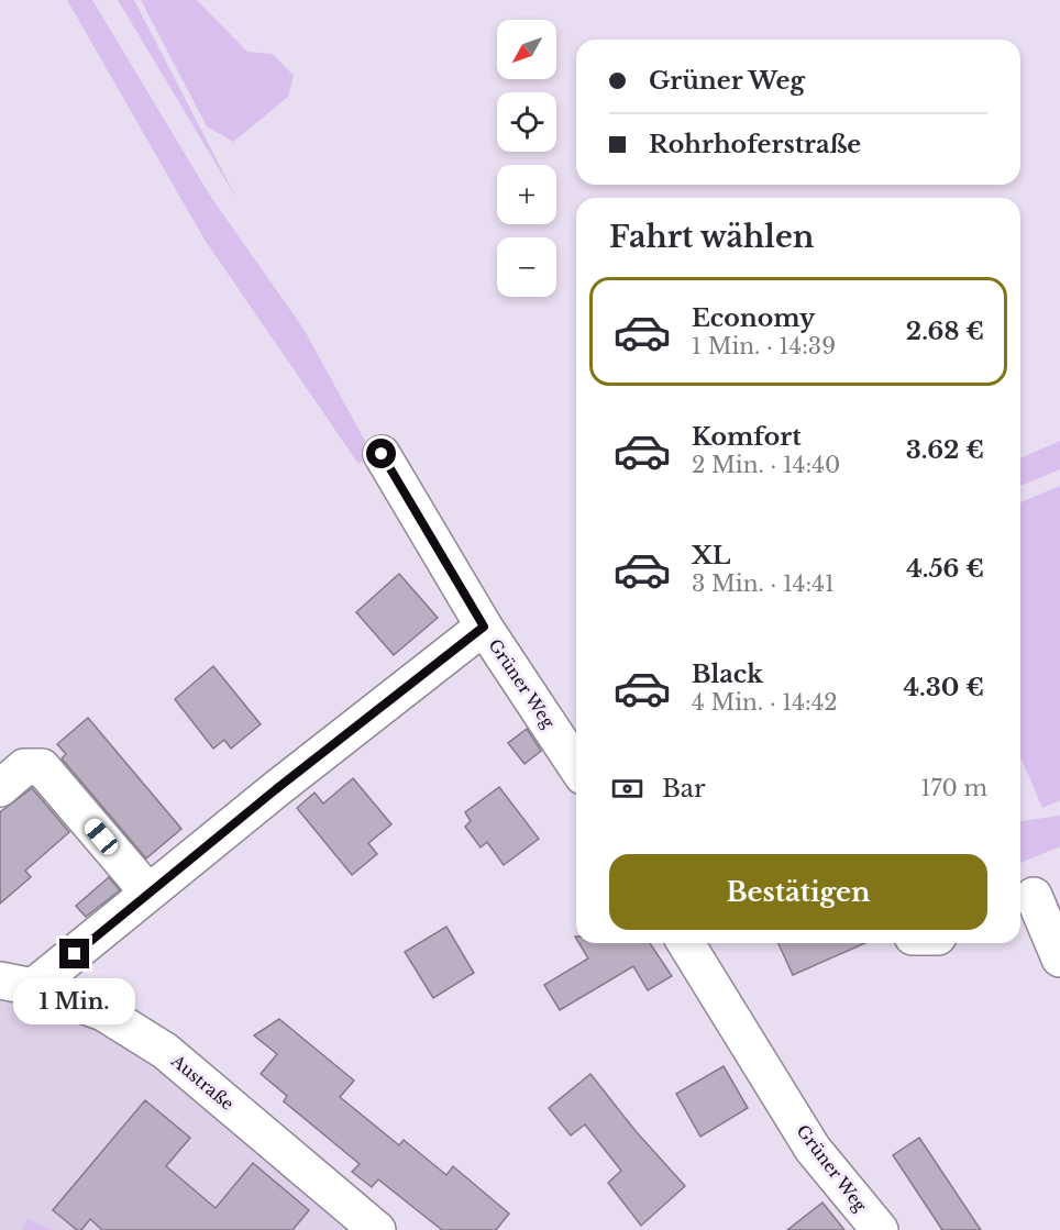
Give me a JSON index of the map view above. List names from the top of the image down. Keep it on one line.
{"streets":{"street":["Grüner Weg","Austraße"]},"north":"bottom left","page":{"map_buttons":["+","−"],"banner":["Grüner Weg","Rohrhoferstraße"],"heading":"Fahrt wählen","list":[{"name":"Economy","note":"1 Min. · 14:39","value":"2.68 €"},{"name":"Komfort","note":"2 Min. · 14:40","value":"3.62 €"},{"name":"XL","note":"3 Min. · 14:41","value":"4.56 €"},{"name":"Black","note":"4 Min. · 14:42","value":"4.30 €"}],"pay":["Bar","170 m"],"buttons":"Bestätigen","bubble":"1 Min."}}
